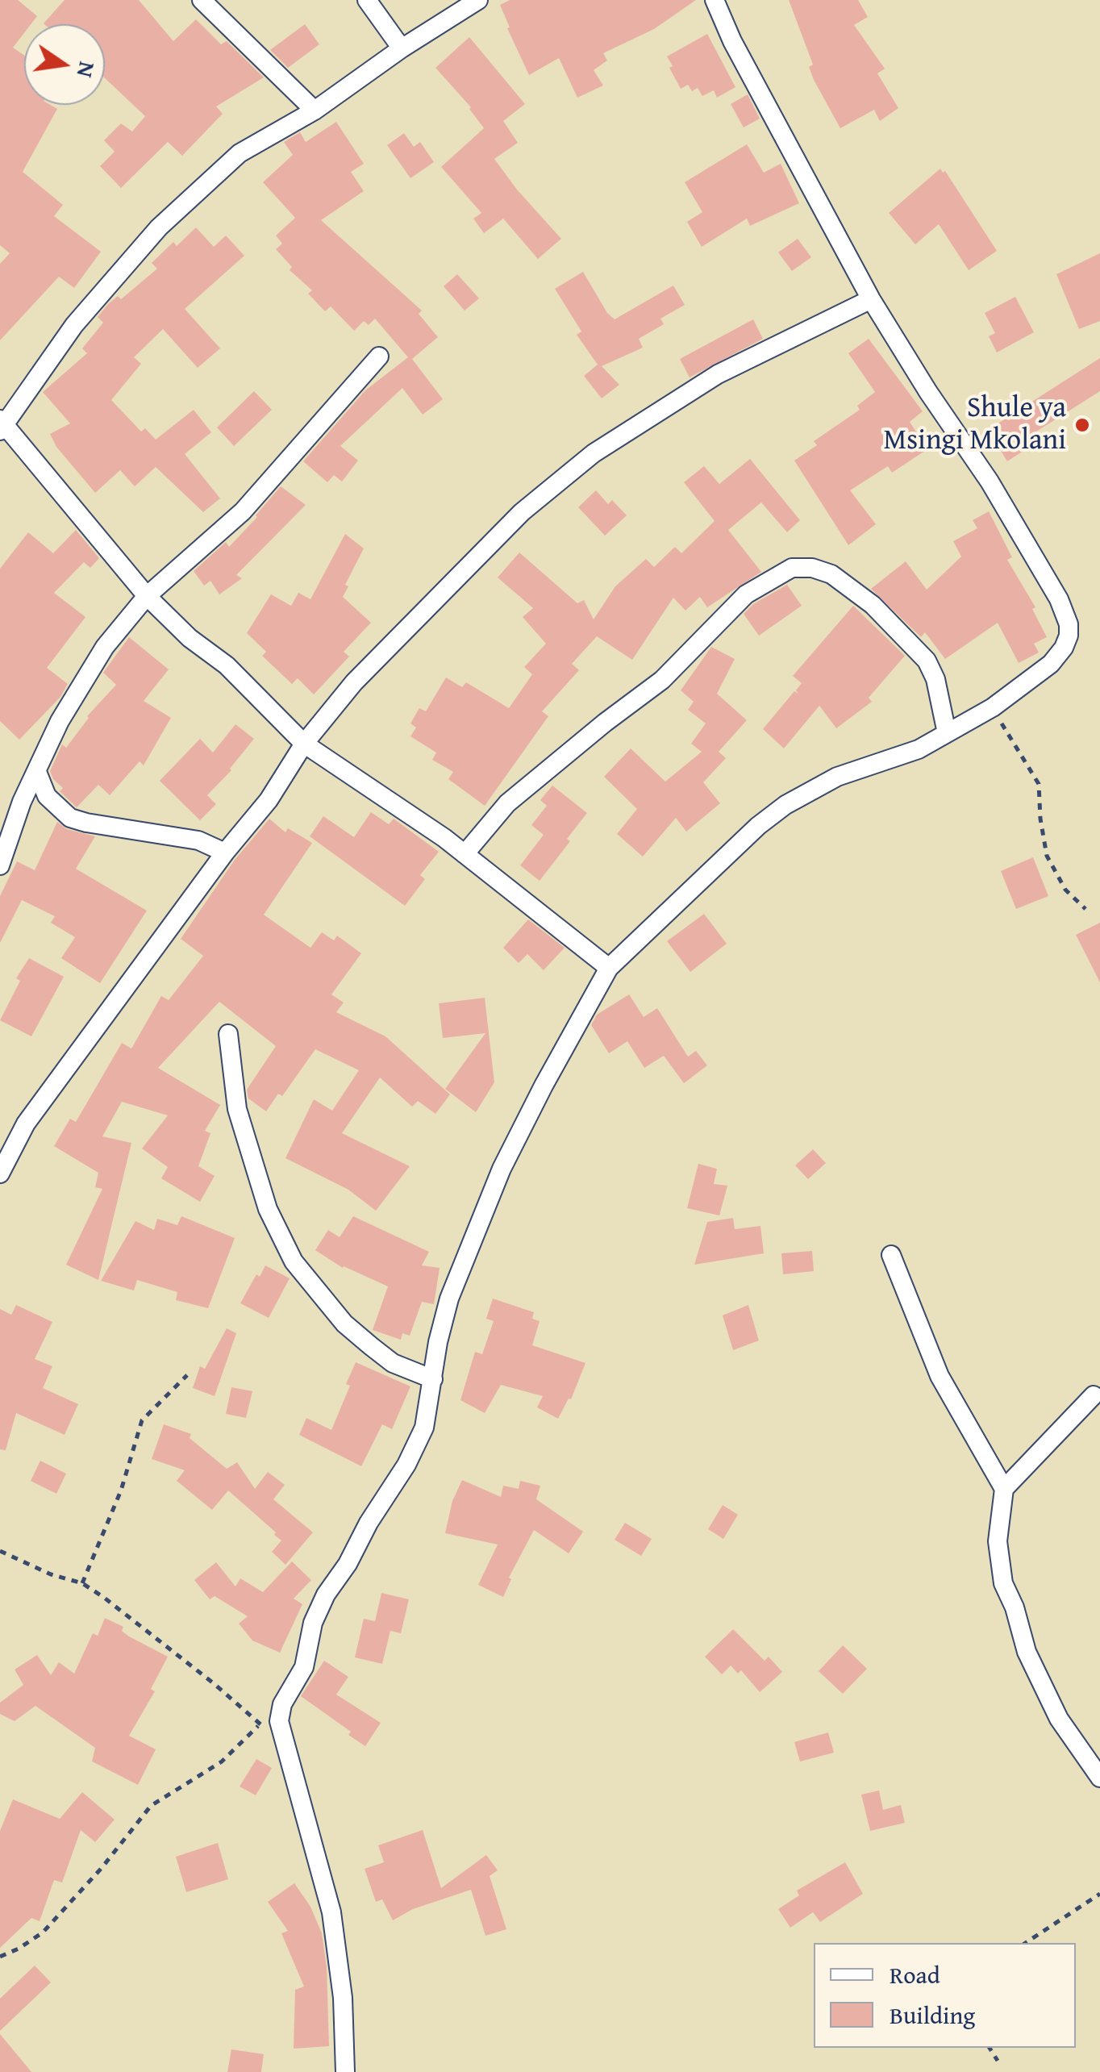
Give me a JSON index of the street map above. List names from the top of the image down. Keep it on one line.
{"places":["Shule ya Msingi Mkolani"],"legend":["Road","Building"],"north":"right"}
